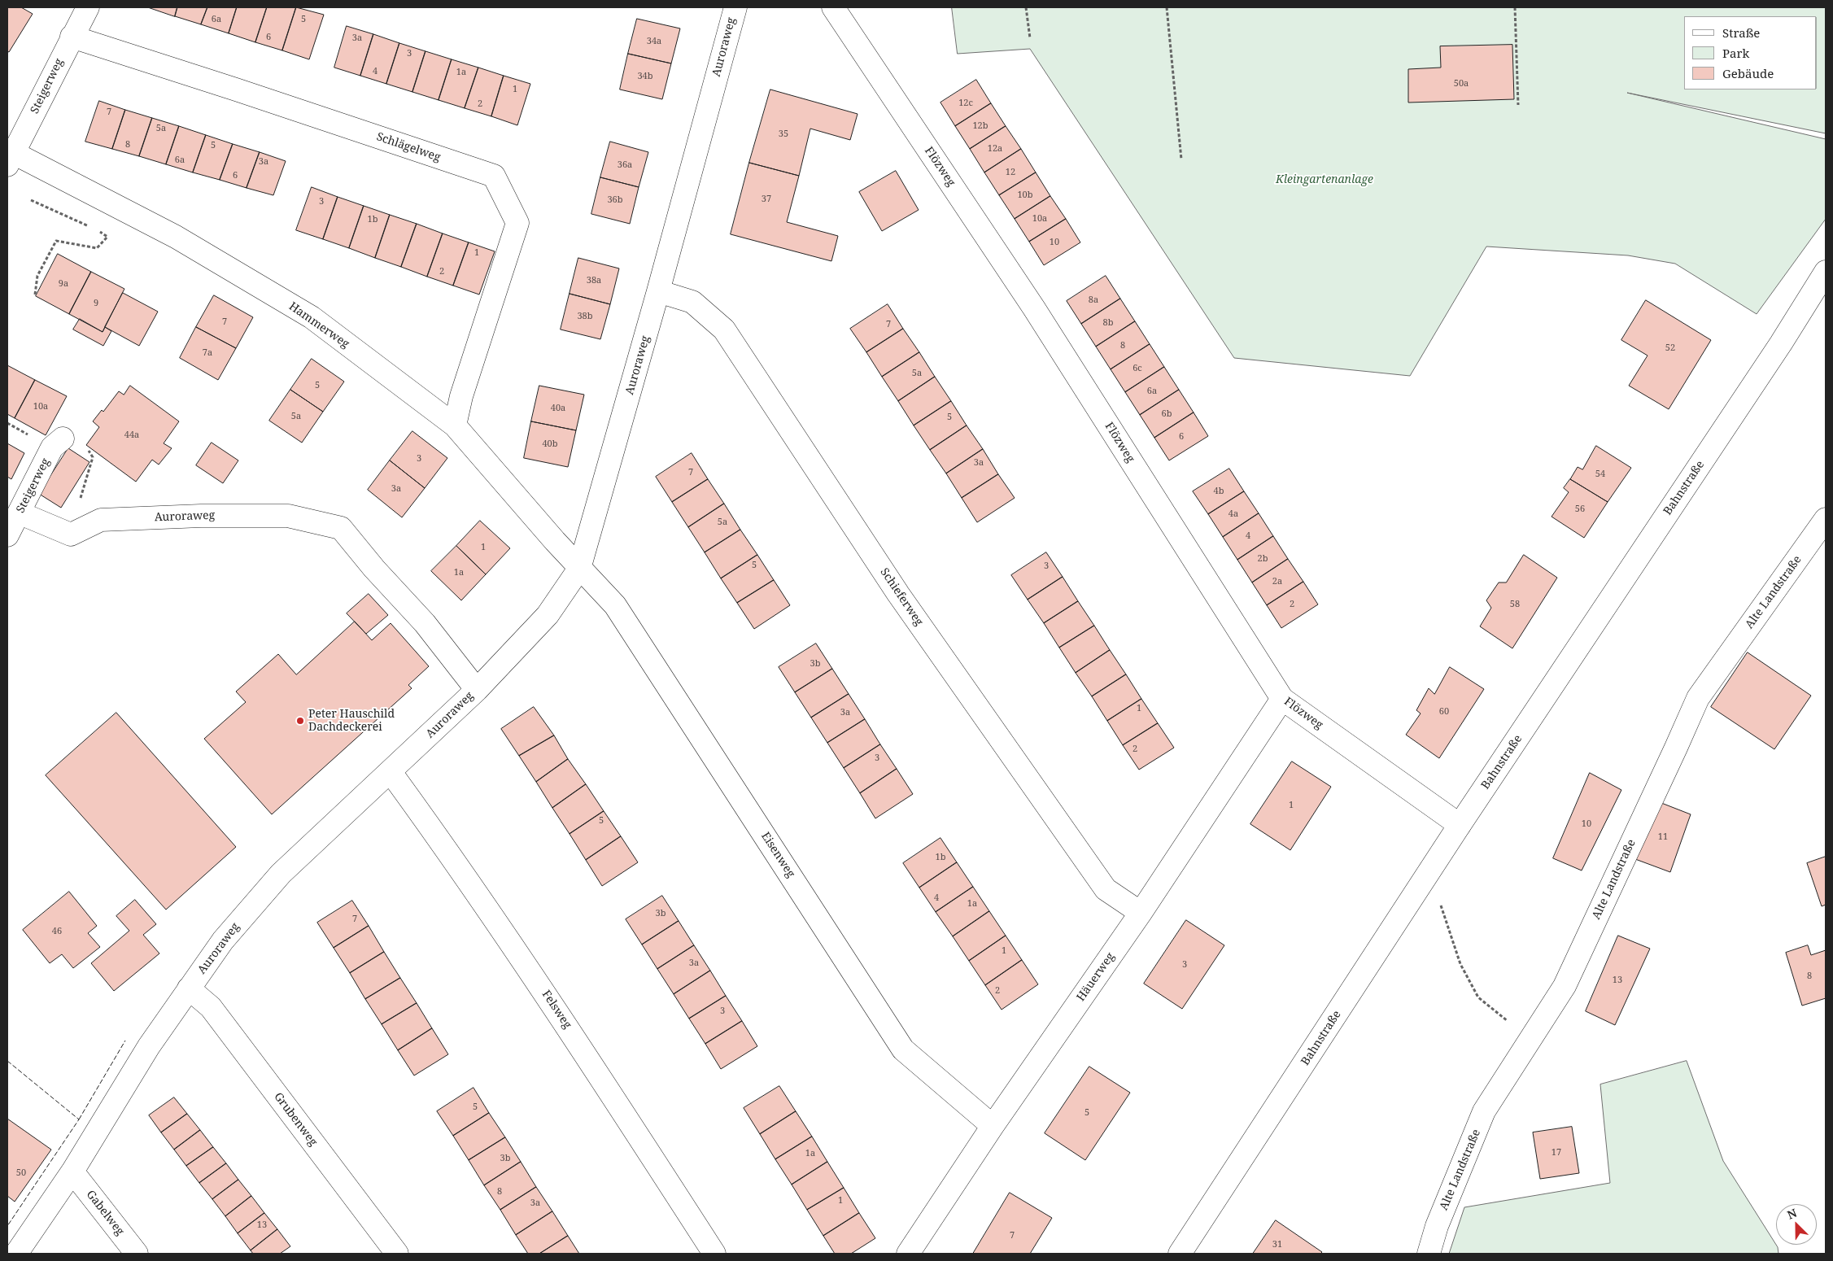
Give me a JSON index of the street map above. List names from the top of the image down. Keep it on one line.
{"streets":{"street":["Auroraweg","Steigerweg","Schlägelweg","Flözweg","Hammerweg","Bahnstraße","Alte Landstraße","Schieferweg","Eisenweg","Häuerweg","Felsweg","Grubenweg","Gabelweg"]},"crossings":[["Auroraweg","Steigerweg"],["Auroraweg","Hammerweg"],["Auroraweg","Schieferweg"],["Auroraweg","Eisenweg"],["Auroraweg","Felsweg"],["Auroraweg","Grubenweg"],["Auroraweg","Gabelweg"],["Steigerweg","Schlägelweg"],["Steigerweg","Hammerweg"],["Schlägelweg","Hammerweg"],["Flözweg","Bahnstraße"],["Flözweg","Häuerweg"],["Hammerweg","Eisenweg"],["Schieferweg","Häuerweg"],["Eisenweg","Häuerweg"]],"parks":["Kleingartenanlage"],"places":["Peter Hauschild Dachdeckerei"],"house_numbers":["6a","5","6","3a","34a","3","4","1a","34b","50a","1","12c","2","7","12b","5a","35","8","5","12a","6a","3a","36a","12","6","10b","37","36b","3","10a","1b","10","1","2","38a","9a","8a","9","38b","7","8b","7","8","52","7a","6c","5a","5","6a","10a","40a","6b","5a","5","44a","6","40b","3","3a","7","54","3a","4b","56","4a","5a","4","1","2b","5","3","1a","2a","2","58","3b","1","60","3a","2","3","1","5","10","11","1b","4","1a","3b","7","46","1","3a","3","8","13","2","3","5","5","17","1a","3b","50","8","1","3a","13","7","31"],"legend":["Straße","Park","Gebäude"],"north":"top left"}
